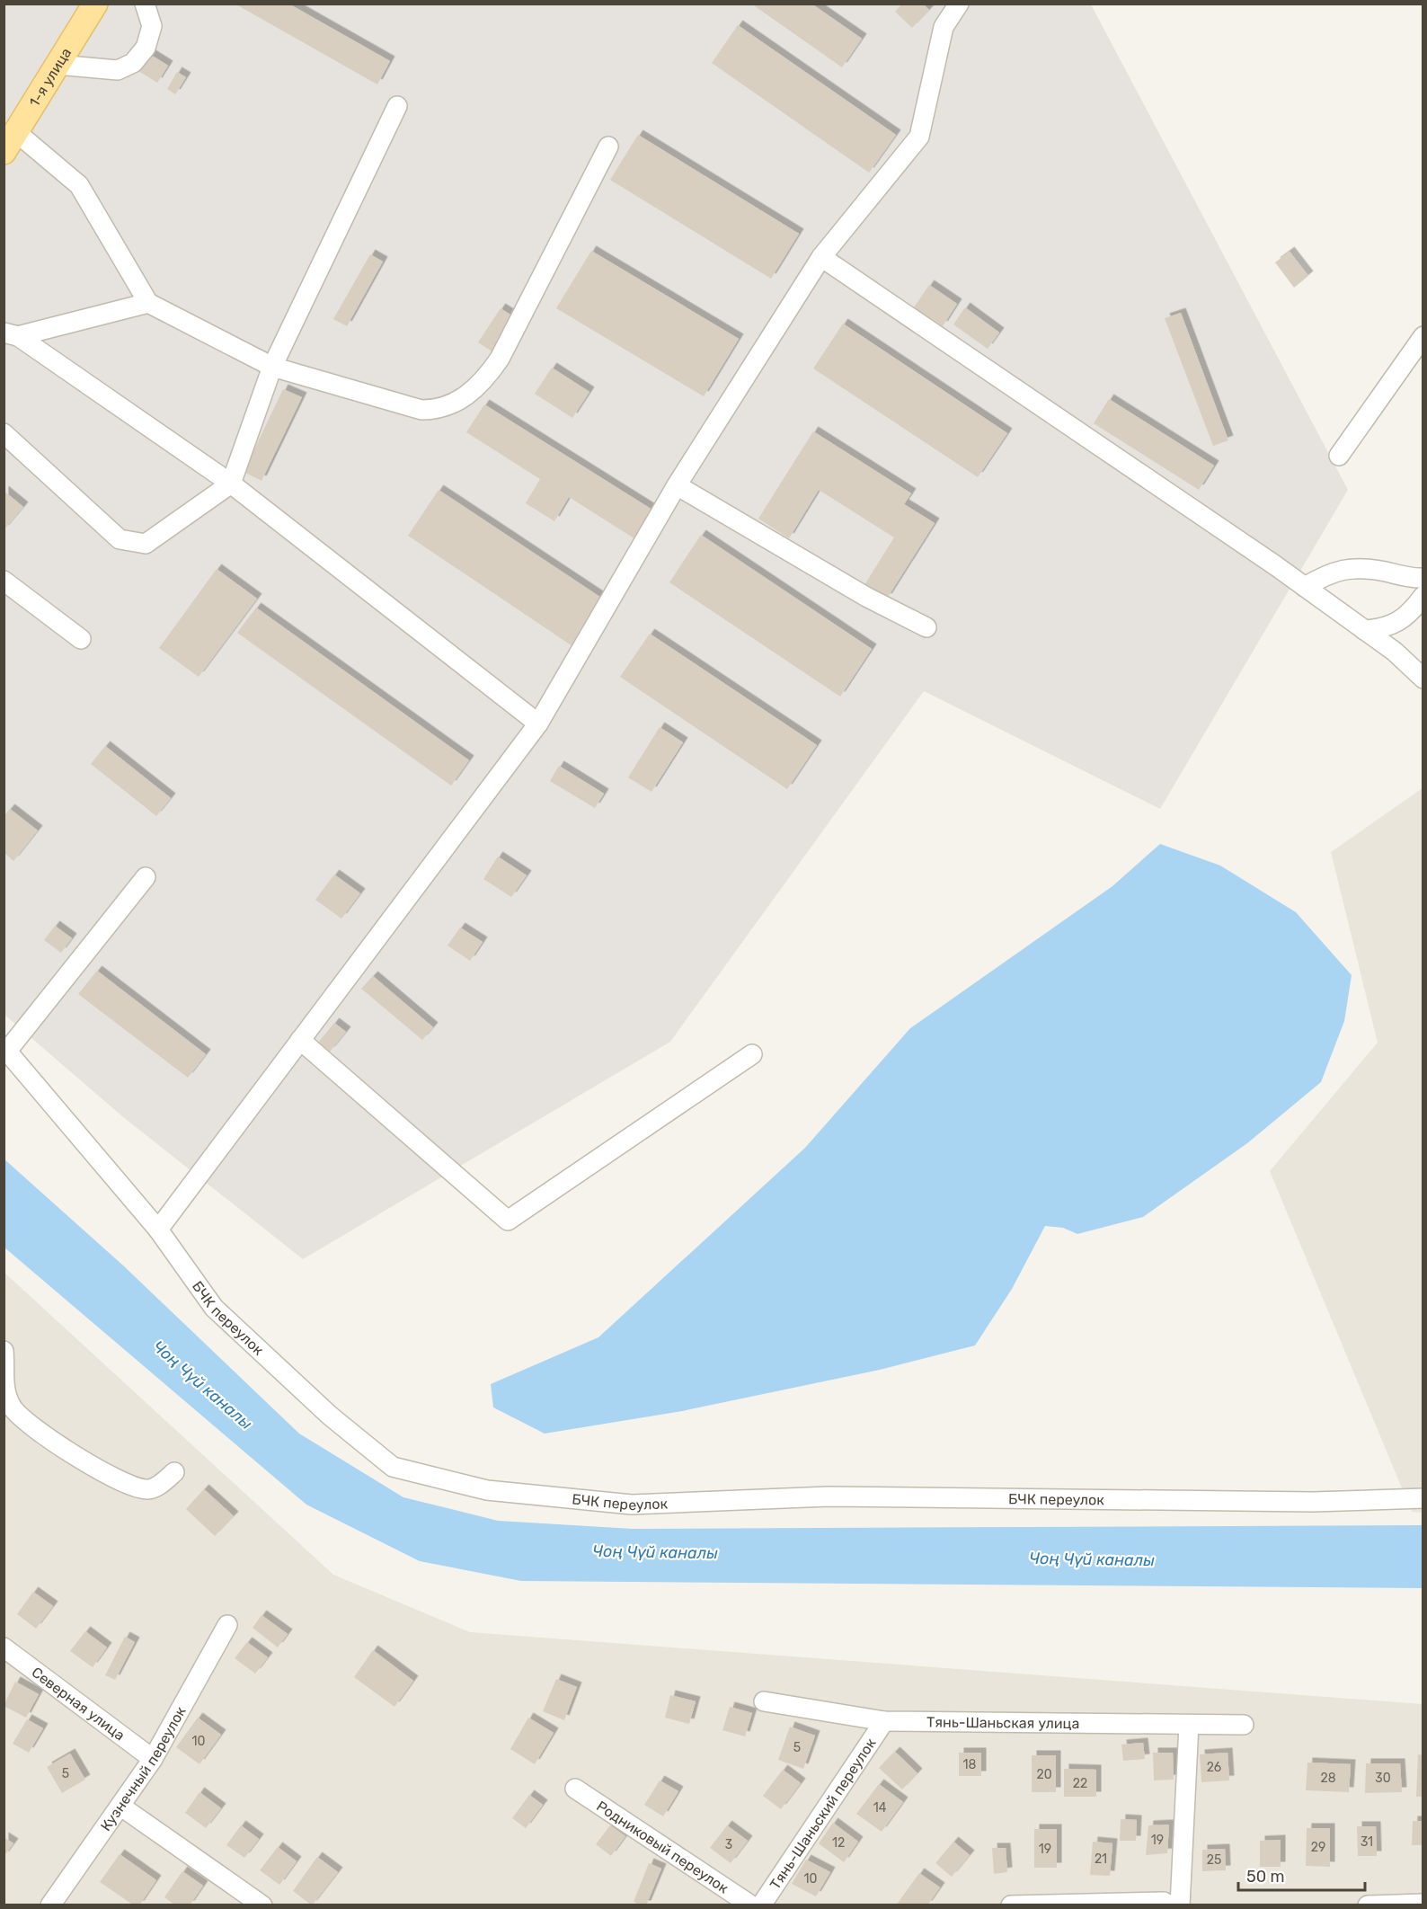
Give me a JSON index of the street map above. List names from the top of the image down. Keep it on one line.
{"streets":{"main road":["1-я улица"],"street":["БЧК переулок","Северная улица","Тянь-Шаньская улица","Кузнечный переулок","Тянь-Шаньский переулок","Родниковый переулок"]},"crossings":[["Северная улица","Кузнечный переулок"],["Тянь-Шаньская улица","Тянь-Шаньский переулок"]],"water":["Чоң Чүй каналы"],"house_numbers":["10","5","18","26","5","20","28","30","22","14","19","31","12","3","29","19","21","25","10"],"scale_bar":"50 m"}
